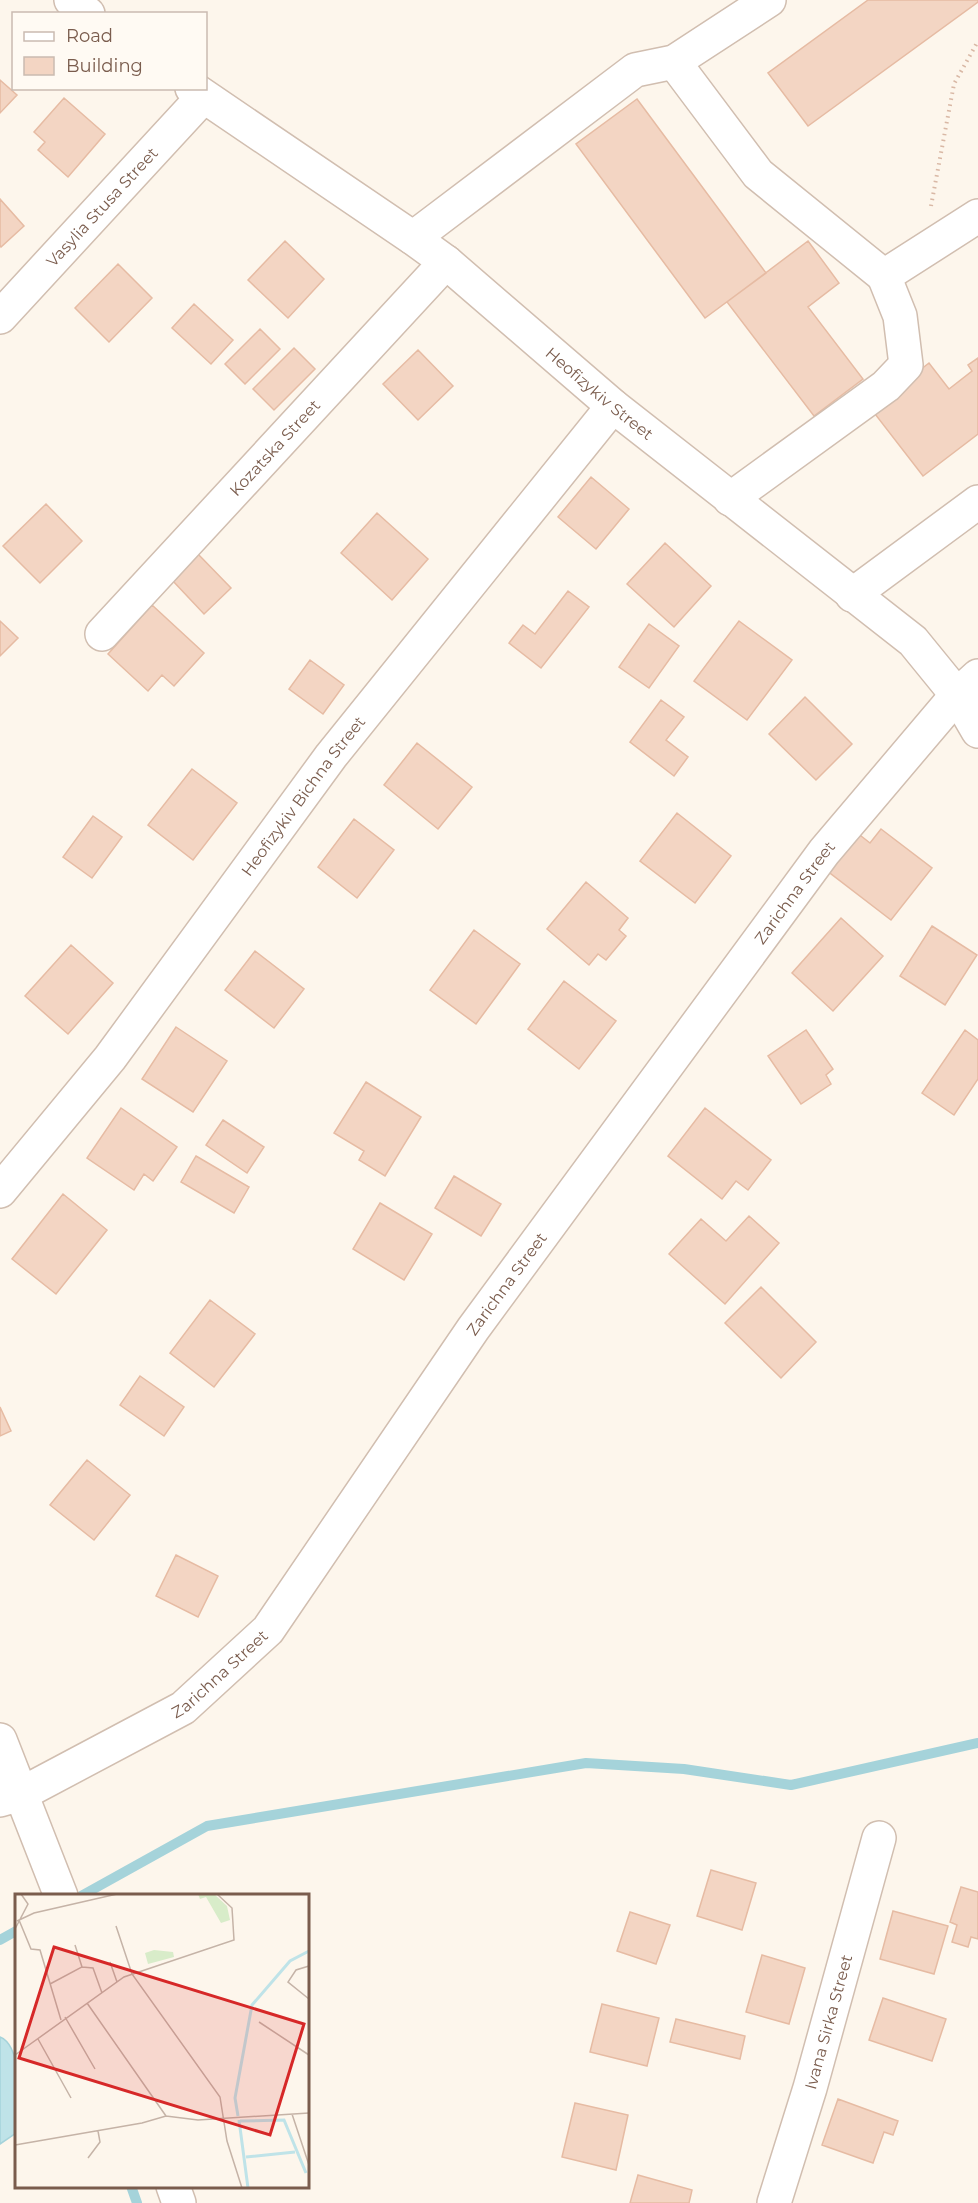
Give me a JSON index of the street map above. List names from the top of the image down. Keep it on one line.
{"streets":{"street":["Vasylia Stusa Street","Heofizykiv Street","Kozatska Street","Heofizykiv Bichna Street","Zarichna Street","Ivana Sirka Street"]},"crossings":[["Vasylia Stusa Street","Heofizykiv Street"],["Heofizykiv Street","Kozatska Street"],["Heofizykiv Street","Heofizykiv Bichna Street"],["Heofizykiv Street","Zarichna Street"]],"legend":["Road","Building"]}
